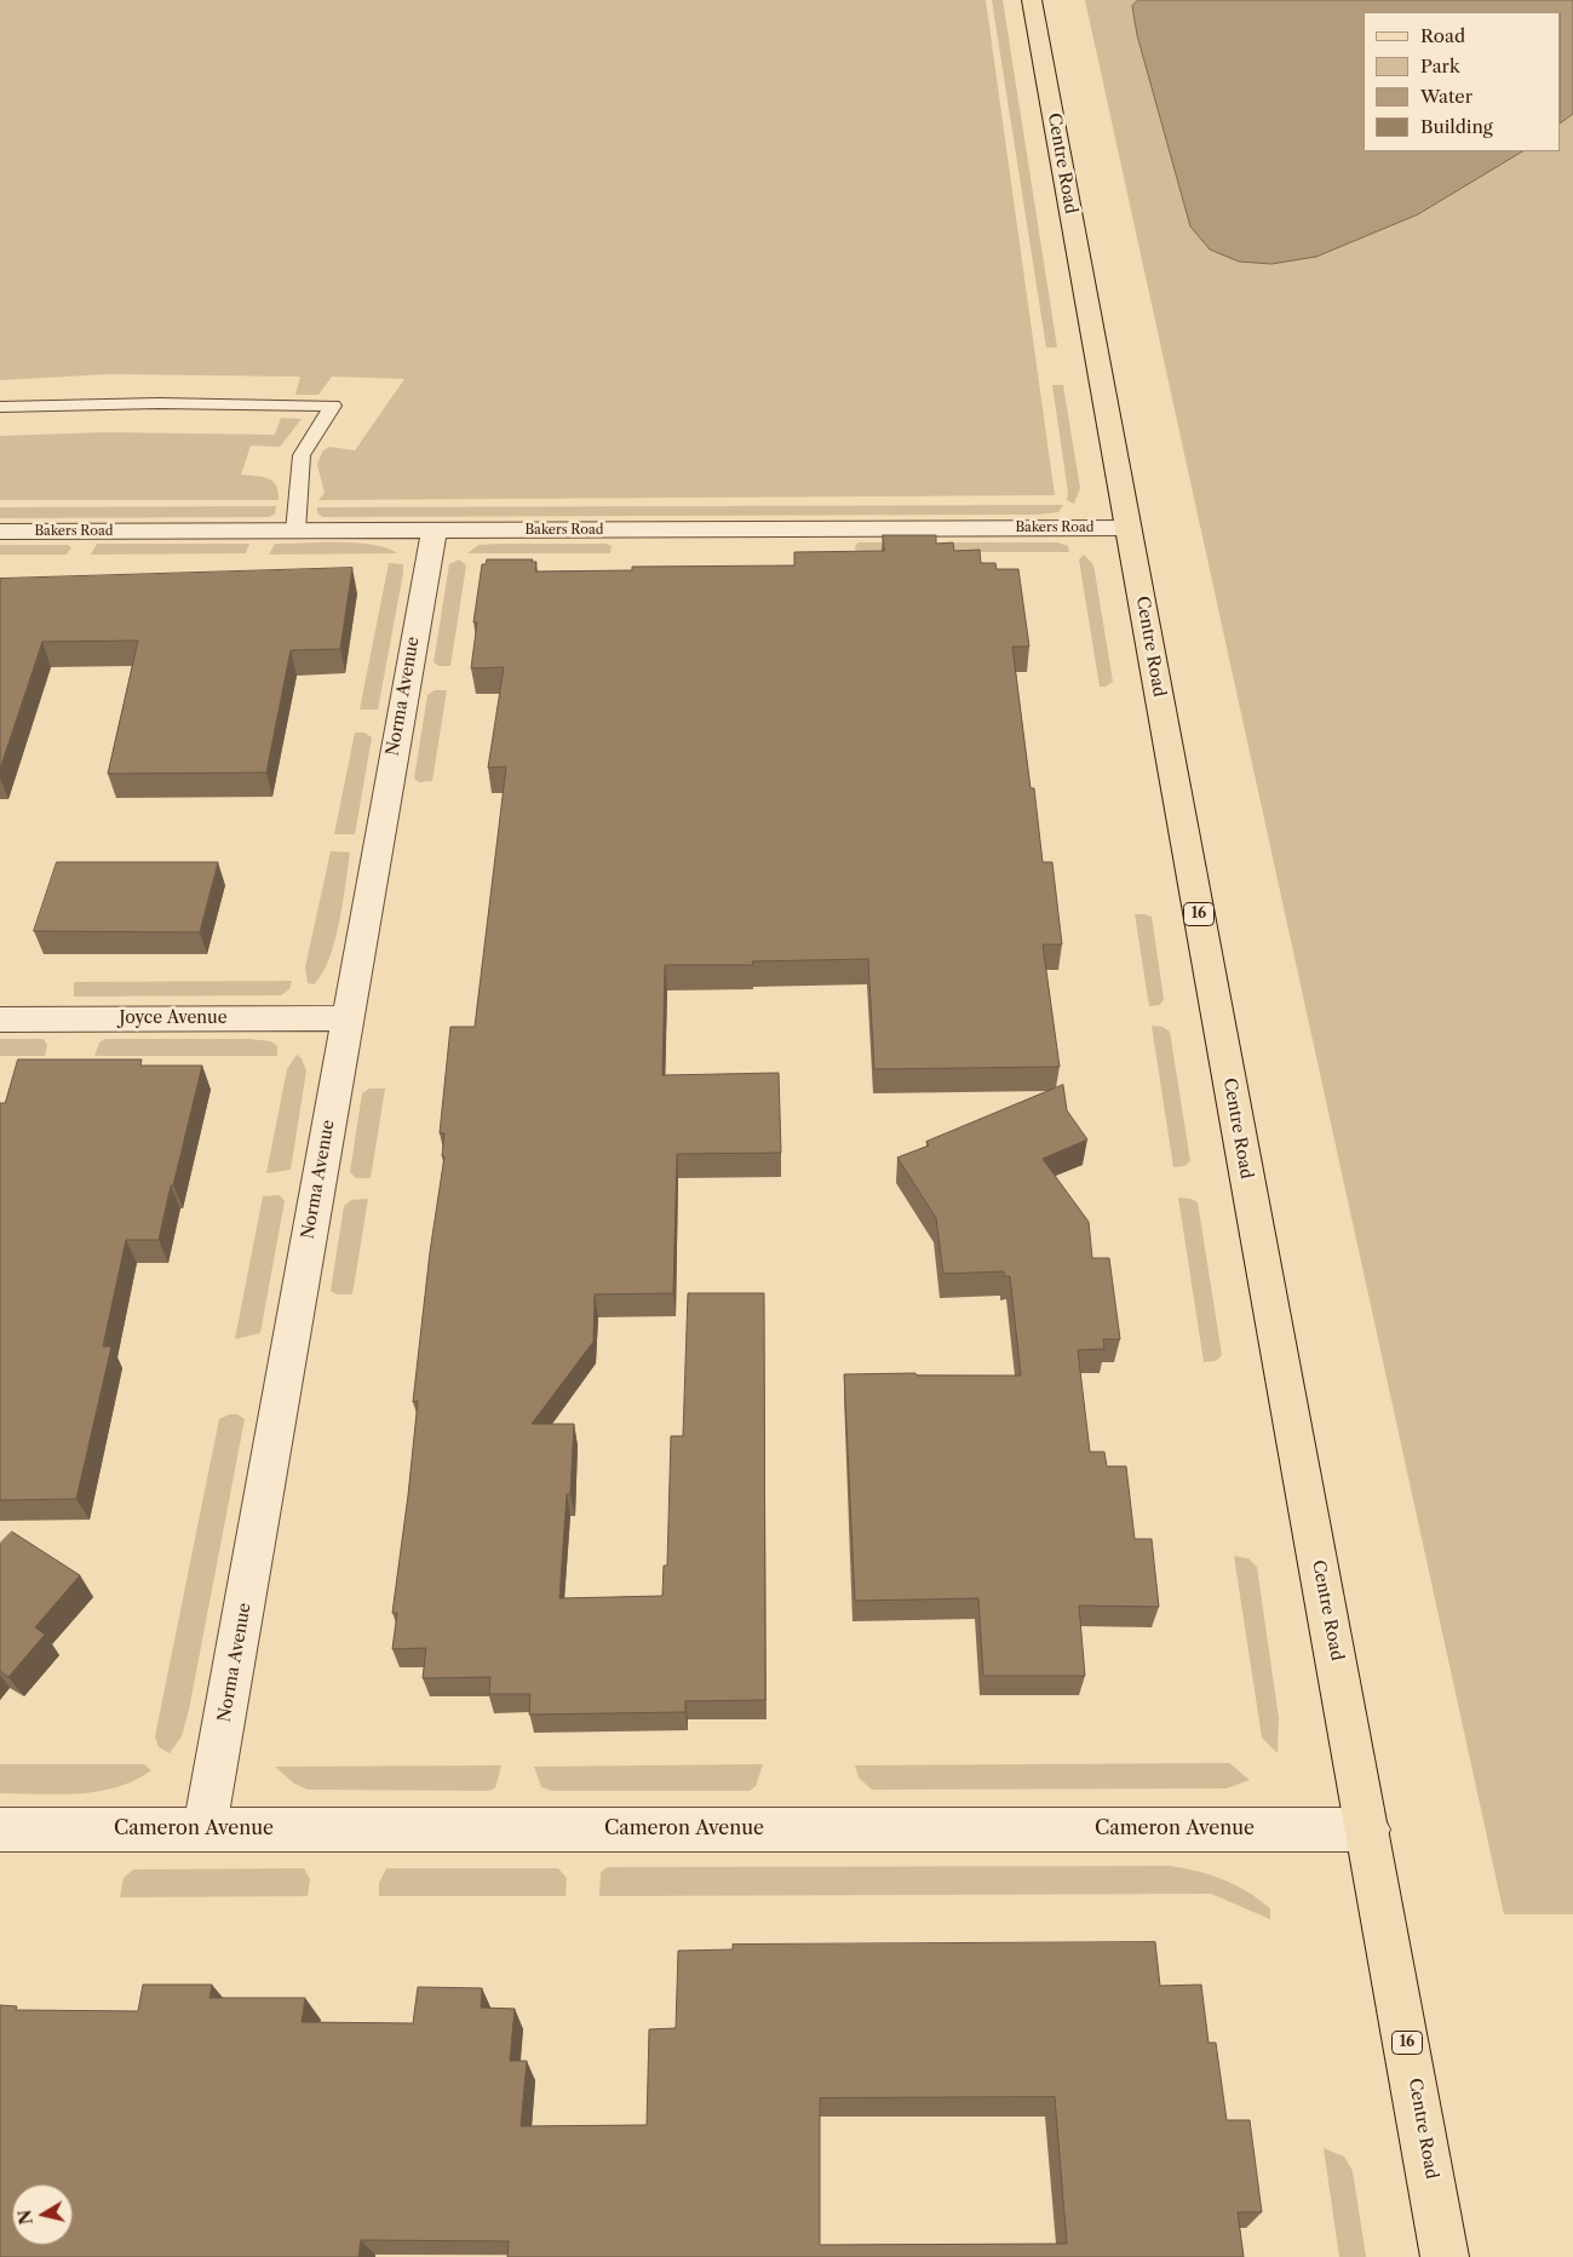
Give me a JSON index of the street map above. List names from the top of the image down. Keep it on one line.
{"streets":{"main road":["Centre Road","16"],"street":["Bakers Road","Norma Avenue","Joyce Avenue","Cameron Avenue"]},"crossings":[["Centre Road","Bakers Road"],["Centre Road","Cameron Avenue"],["Bakers Road","Norma Avenue"],["Norma Avenue","Joyce Avenue"],["Norma Avenue","Cameron Avenue"]],"legend":["Road","Park","Water","Building"],"north":"left"}
